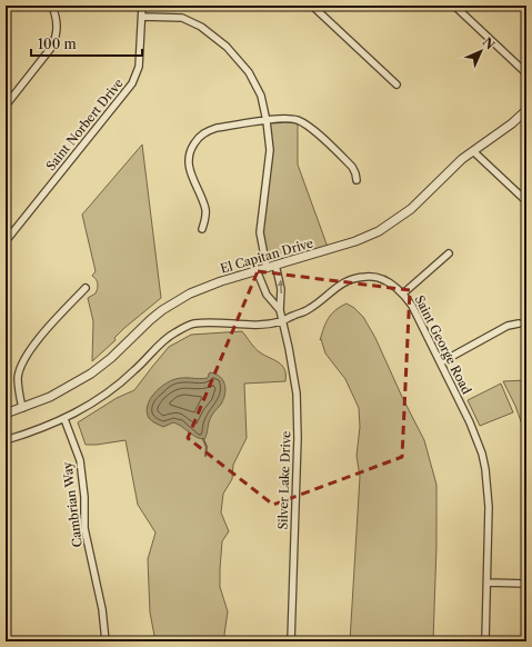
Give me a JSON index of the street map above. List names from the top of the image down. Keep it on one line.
{"streets":{"street":["Saint Norbert Drive","El Capitan Drive","Saint George Road","Silver Lake Drive","Cambrian Way"]},"crossings":[["Saint George Road","Silver Lake Drive"],["Saint George Road","Cambrian Way"]],"scale_bar":"100 m","north":"top right"}
